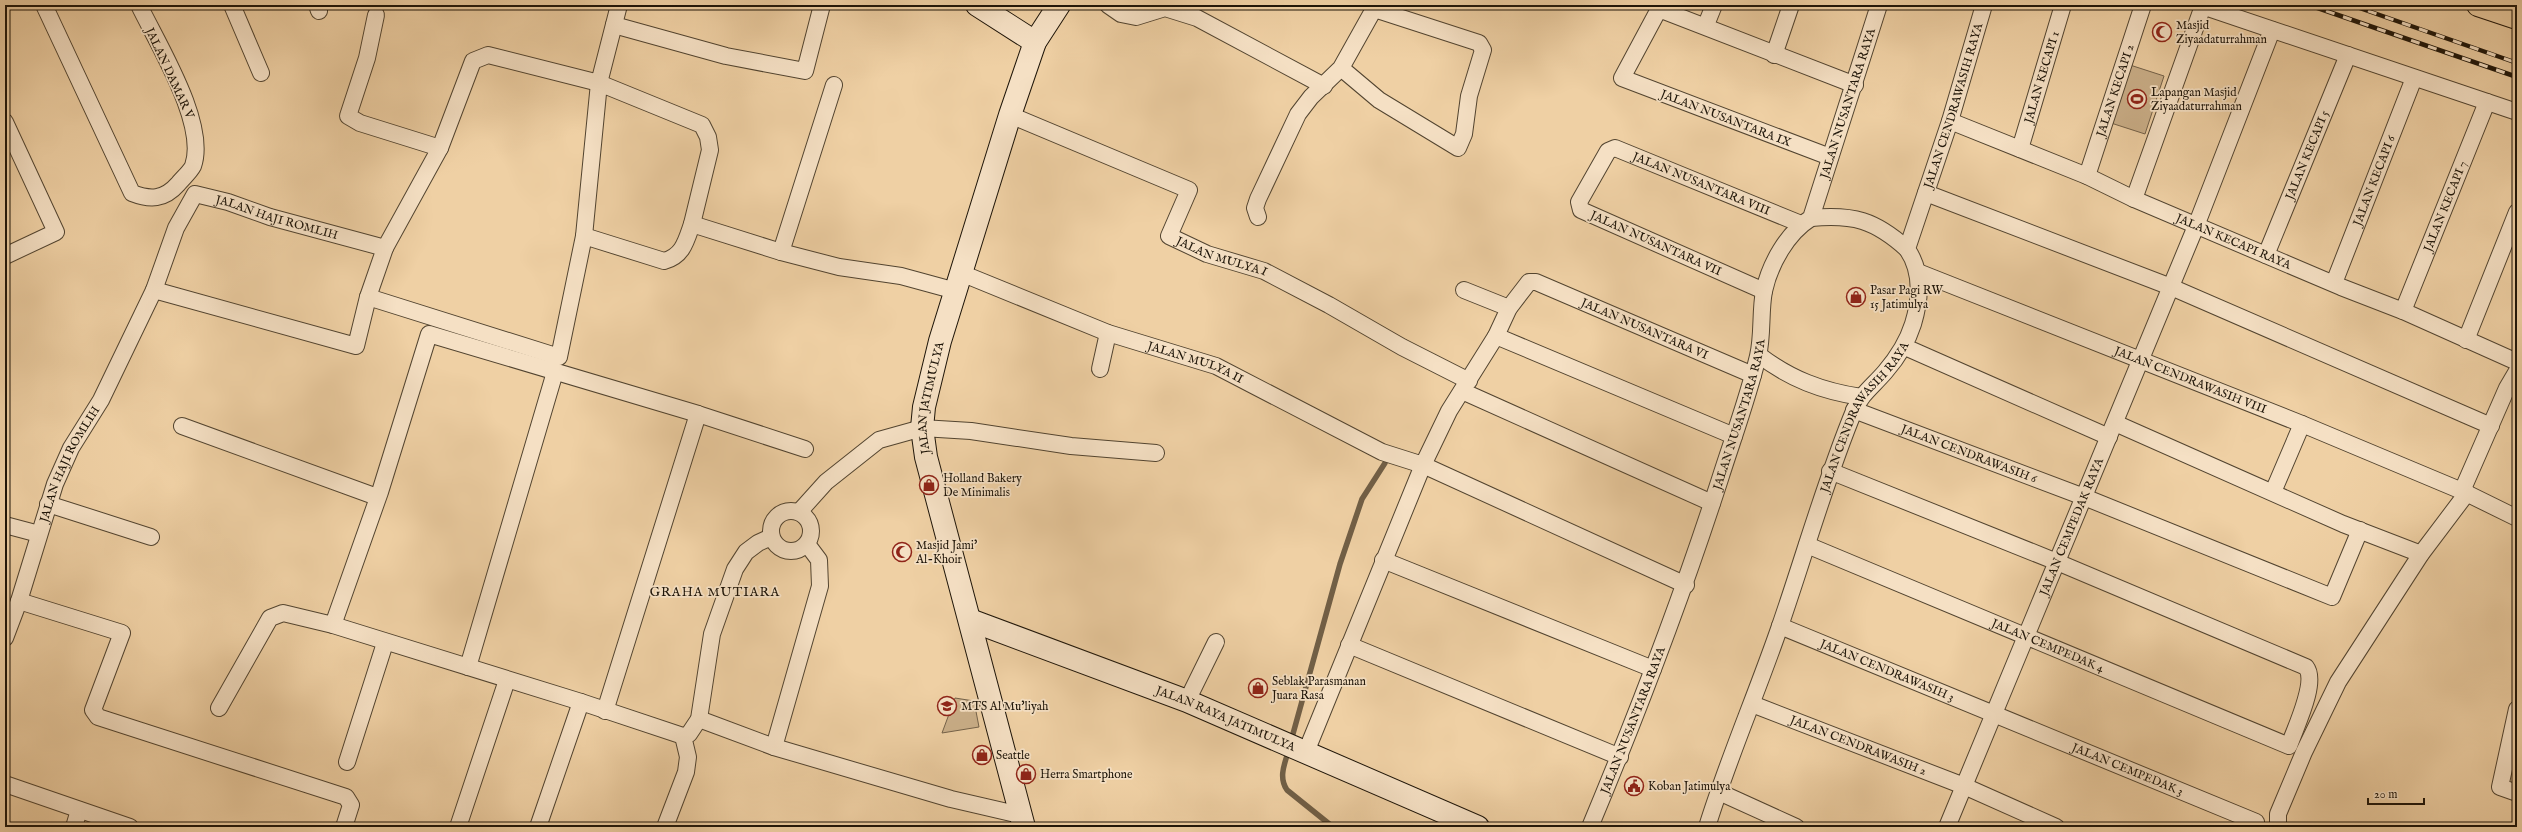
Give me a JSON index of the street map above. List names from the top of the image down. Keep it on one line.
{"streets":{"main road":["JALAN JATIMULYA","JALAN RAYA JATIMULYA"],"street":["JALAN DAMAR V","JALAN KECAPI 1","JALAN KECAPI 2","JALAN NUSANTARA RAYA","JALAN CENDRAWASIH RAYA","JALAN NUSANTARA IX","JALAN KECAPI 5","JALAN KECAPI 6","JALAN NUSANTARA VIII","JALAN KECAPI 7","JALAN HAJI ROMLIH","JALAN KECAPI RAYA","JALAN NUSANTARA VII","JALAN MULYA I","JALAN NUSANTARA VI","JALAN MULYA II","JALAN CENDRAWASIH VIII","JALAN CENDRAWASIH 6","JALAN CEMPEDAK RAYA","JALAN CEMPEDAK 4","JALAN CENDRAWASIH 3","JALAN CENDRAWASIH 2","JALAN CEMPEDAK 3"]},"crossings":[["JALAN KECAPI 1","JALAN KECAPI RAYA"],["JALAN KECAPI 2","JALAN KECAPI RAYA"],["JALAN NUSANTARA RAYA","JALAN NUSANTARA IX"],["JALAN NUSANTARA RAYA","JALAN NUSANTARA VIII"],["JALAN NUSANTARA RAYA","JALAN NUSANTARA VII"],["JALAN NUSANTARA RAYA","JALAN NUSANTARA VI"],["JALAN NUSANTARA RAYA","JALAN MULYA II"],["JALAN NUSANTARA RAYA","JALAN CENDRAWASIH 6"],["JALAN CENDRAWASIH RAYA","JALAN KECAPI RAYA"],["JALAN CENDRAWASIH RAYA","JALAN CENDRAWASIH VIII"],["JALAN CENDRAWASIH RAYA","JALAN CENDRAWASIH 6"],["JALAN CENDRAWASIH RAYA","JALAN CEMPEDAK 4"],["JALAN CENDRAWASIH RAYA","JALAN CENDRAWASIH 3"],["JALAN CENDRAWASIH RAYA","JALAN CENDRAWASIH 2"],["JALAN KECAPI 5","JALAN KECAPI RAYA"],["JALAN KECAPI 6","JALAN KECAPI RAYA"],["JALAN NUSANTARA VIII","JALAN NUSANTARA VII"],["JALAN KECAPI 7","JALAN KECAPI RAYA"],["JALAN KECAPI RAYA","JALAN CEMPEDAK RAYA"],["JALAN MULYA I","JALAN JATIMULYA"],["JALAN MULYA II","JALAN JATIMULYA"],["JALAN CENDRAWASIH VIII","JALAN CEMPEDAK RAYA"],["JALAN JATIMULYA","JALAN RAYA JATIMULYA"],["JALAN CENDRAWASIH 6","JALAN CEMPEDAK RAYA"],["JALAN CEMPEDAK RAYA","JALAN CEMPEDAK 4"],["JALAN CEMPEDAK RAYA","JALAN CENDRAWASIH 3"],["JALAN CEMPEDAK RAYA","JALAN CENDRAWASIH 2"],["JALAN CEMPEDAK RAYA","JALAN CEMPEDAK 3"],["JALAN CENDRAWASIH 3","JALAN CEMPEDAK 3"]],"districts":["GRAHA MUTIARA"],"places":{"mosque":["Masjid Ziyaadaturrahman","Masjid Jami' Al-Khoir"],"sports":["Lapangan Masjid Ziyaadaturrahman"],"shop":["Pasar Pagi RW 15 Jatimulya","Holland Bakery De Minimalis","Seblak Parasmanan Juara Rasa","Seattle","Herra Smartphone"],"school or university":["MTS Al Mu'liyah"],"public building":["Koban Jatimulya"]},"scale_bar":"20 m"}
